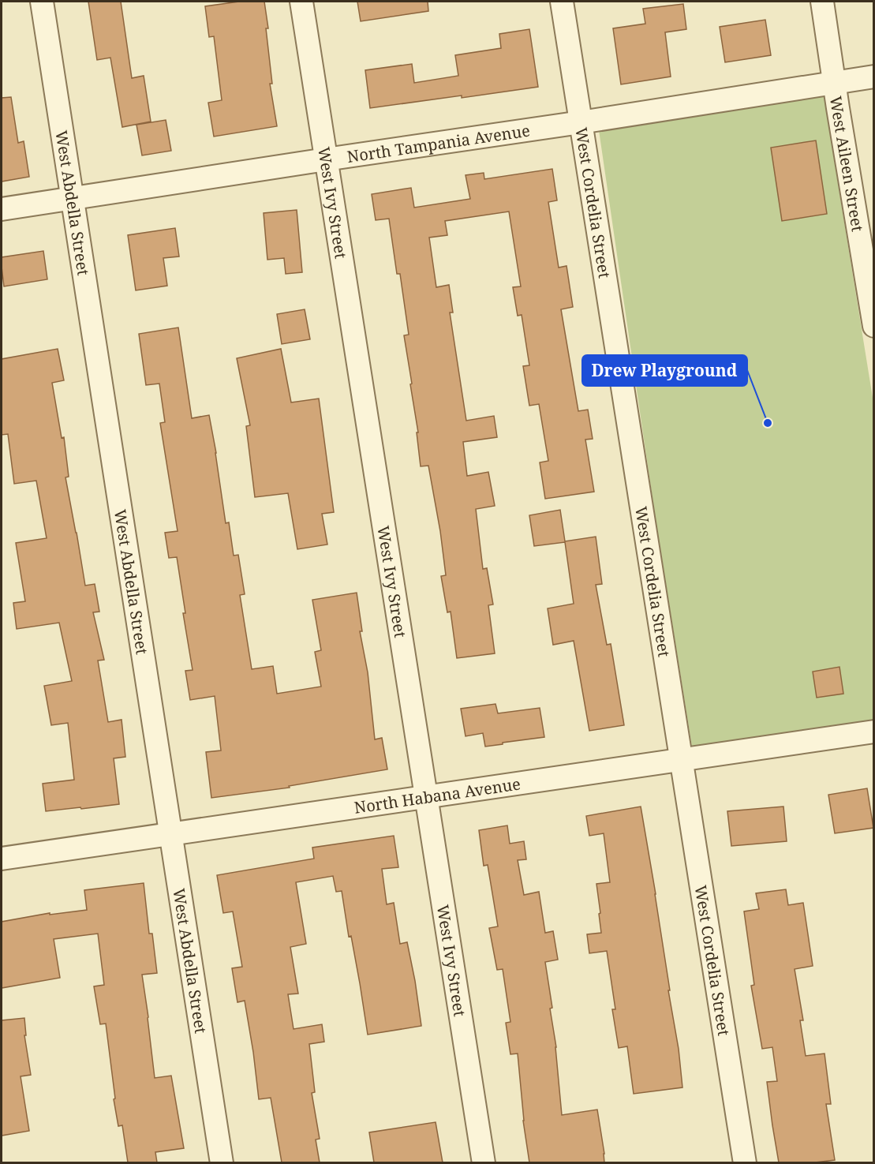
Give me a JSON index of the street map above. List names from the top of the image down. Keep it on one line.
{"streets":{"street":["North Tampania Avenue","West Aileen Street","West Abdella Street","West Ivy Street","West Cordelia Street","North Habana Avenue"]},"crossings":[["North Tampania Avenue","West Aileen Street"],["North Tampania Avenue","West Abdella Street"],["North Tampania Avenue","West Ivy Street"],["North Tampania Avenue","West Cordelia Street"],["West Abdella Street","North Habana Avenue"],["West Ivy Street","North Habana Avenue"],["West Cordelia Street","North Habana Avenue"]],"places":["Drew Playground"]}
